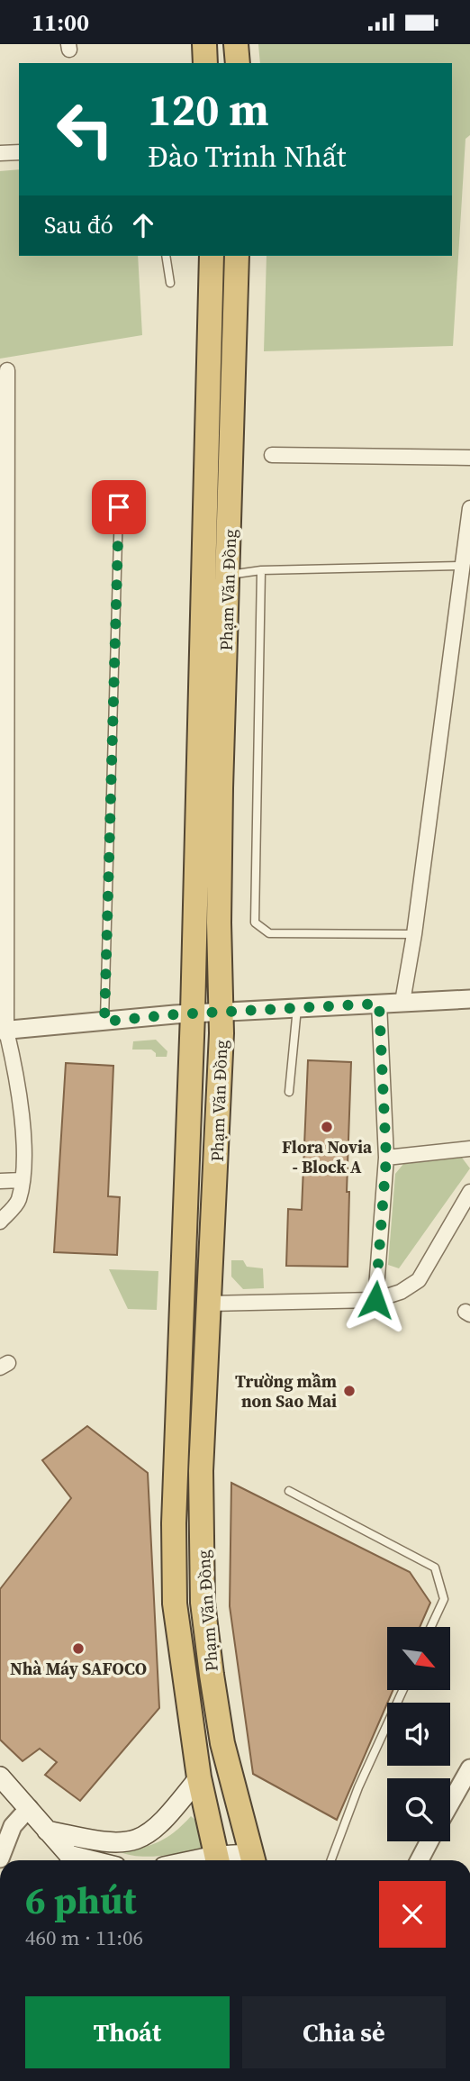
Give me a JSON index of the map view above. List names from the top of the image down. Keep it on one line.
{"streets":{"highway":["Phạm Văn Đồng"]},"places":["Flora Novia - Block A","Trường mầm non Sao Mai","Nhà Máy SAFOCO"],"north":"bottom right","page":{"status":"11:00","turn":["120 m","Đào Trinh Nhất"],"then":"Sau đó","heading":["6 phút","460 m · 11:06"],"buttons":["Thoát","Chia sẻ"]}}
